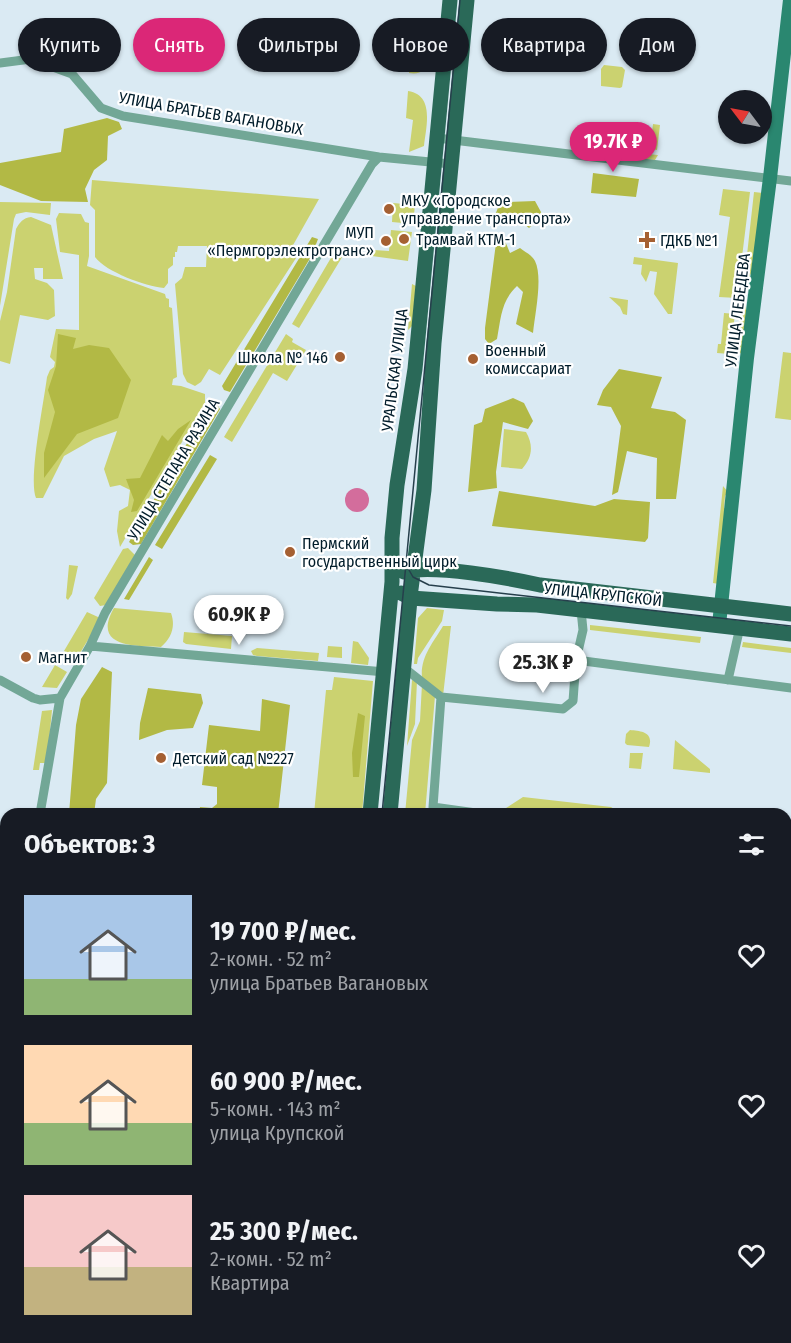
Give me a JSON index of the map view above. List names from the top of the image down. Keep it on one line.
{"streets":{"main road":["УРАЛЬСКАЯ УЛИЦА","УЛИЦА КРУПСКОЙ"],"street":["УЛИЦА БРАТЬЕВ ВАГАНОВЫХ","УЛИЦА ЛЕБЕДЕВА","УЛИЦА СТЕПАНА РАЗИНА"]},"crossings":[["УЛИЦА БРАТЬЕВ ВАГАНОВЫХ","УРАЛЬСКАЯ УЛИЦА"],["УЛИЦА БРАТЬЕВ ВАГАНОВЫХ","УЛИЦА СТЕПАНА РАЗИНА"],["УЛИЦА ЛЕБЕДЕВА","УЛИЦА КРУПСКОЙ"]],"places":{"other":["МКУ «Городское управление транспорта»","Трамвай КТМ-1","МУП «Пермгорэлектротранс»","Школа № 146","Военный комиссариат","Пермский государственный цирк","Магнит","Детский сад №227"],"health":["ГДКБ №1"]},"north":"top left","page":{"chip":["Купить","Снять","Фильтры","Новое","Квартира","Дом"],"price":["19.7K ₽","60.9K ₽","25.3K ₽"],"heading":"Объектов: 3","list":[{"name":"19 700 ₽/мес.","note":"2-комн. · 52 m² · улица Братьев Вагановых"},{"name":"60 900 ₽/мес.","note":"5-комн. · 143 m² · улица Крупской"},{"name":"25 300 ₽/мес.","note":"2-комн. · 52 m² · Квартира"}]}}
